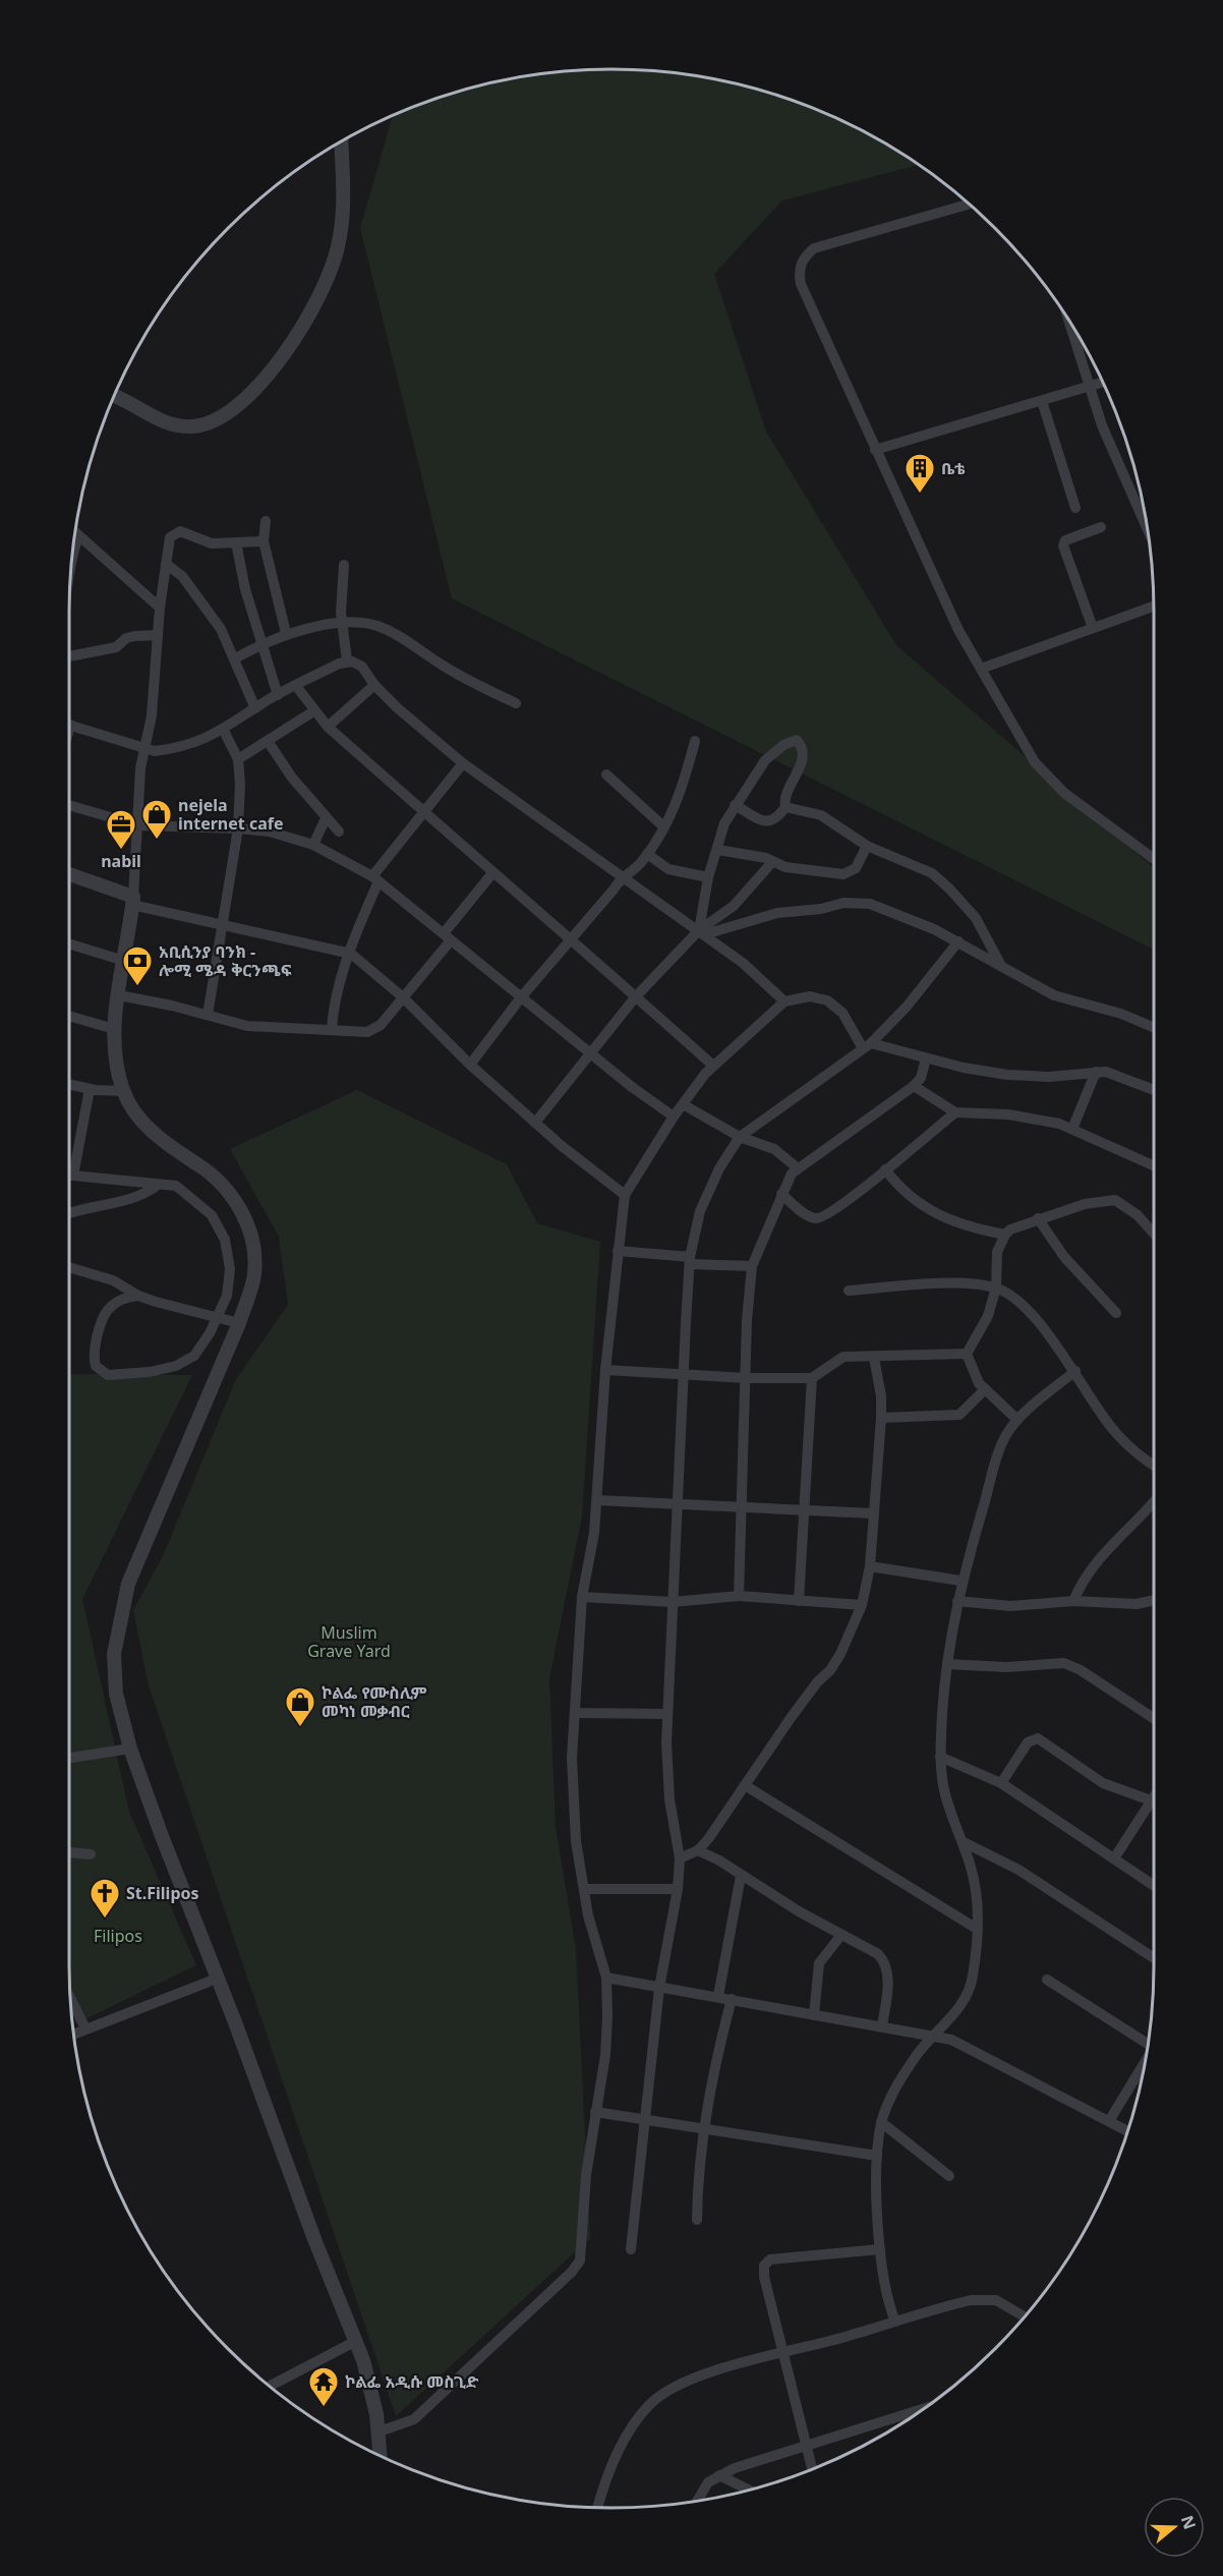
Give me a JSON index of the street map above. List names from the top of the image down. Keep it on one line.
{"parks":["Muslim Grave Yard","Filipos"],"places":{"building":["ቤቴ"],"shop":["nejela internet cafe","ኮልፌ የሙስሊም መካነ መቃብር"],"office":["nabil"],"bank":["አቢሲንያ ባንክ - ሎሚ ሜዳ ቅርንጫፍ"],"church":["St.Filipos"],"temple":["ኮልፌ አዲሱ መስጊድ"]},"north":"right"}
